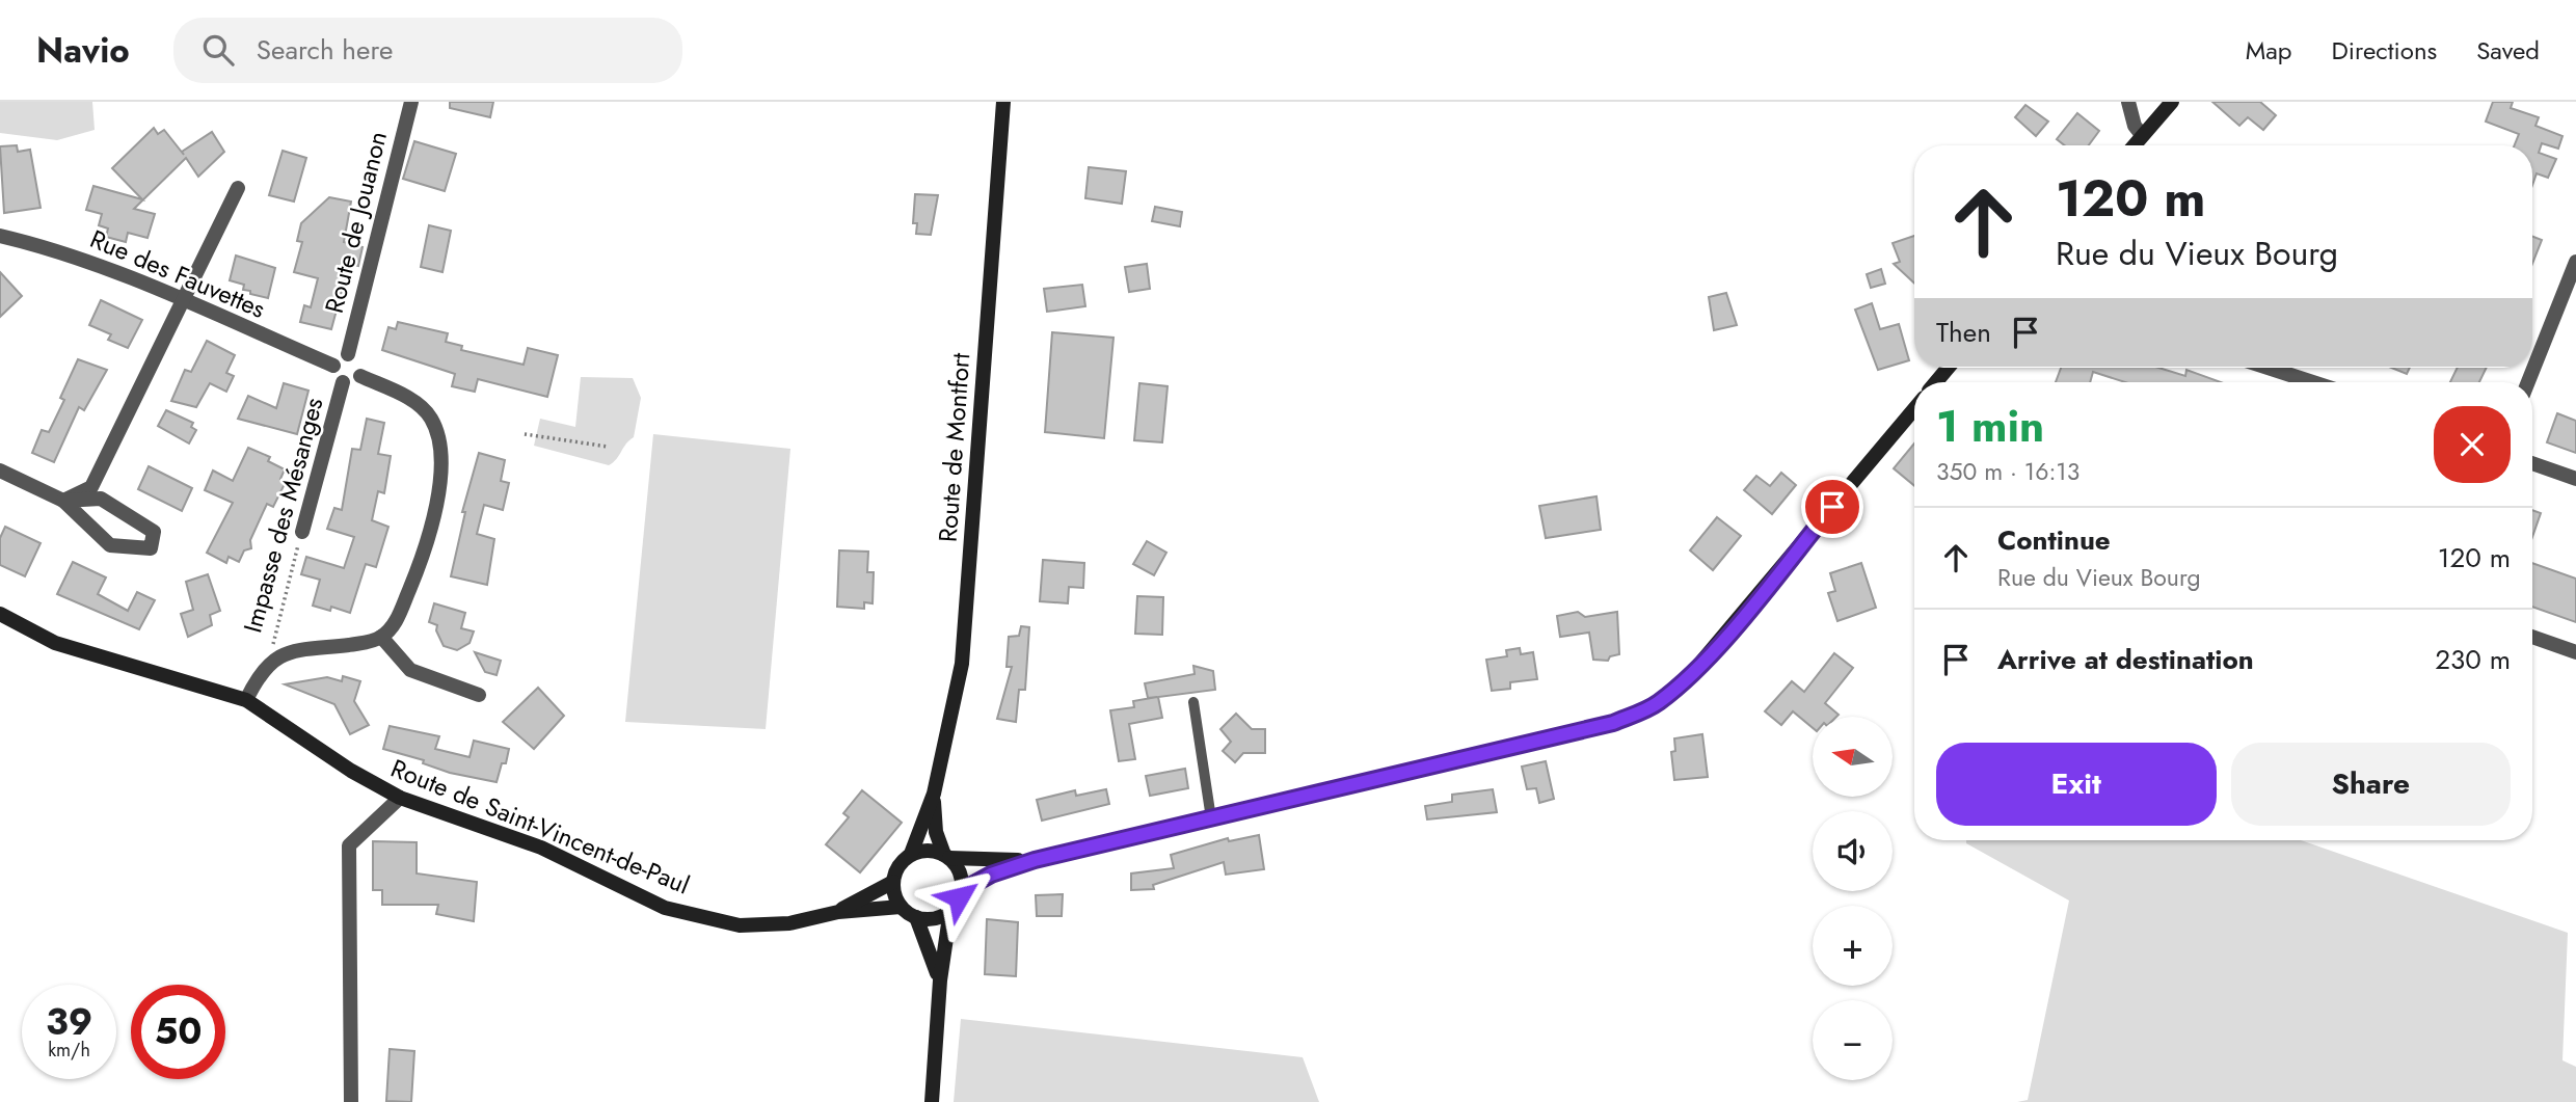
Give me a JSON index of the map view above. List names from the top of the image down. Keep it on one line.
{"streets":{"street":["Route de Jouanon","Rue des Fauvettes","Route de Montfort","Impasse des Mésanges","Route de Saint-Vincent-de-Paul"]},"crossings":[["Route de Jouanon","Rue des Fauvettes"],["Route de Jouanon","Impasse des Mésanges"],["Rue des Fauvettes","Impasse des Mésanges"],["Route de Montfort","Route de Saint-Vincent-de-Paul"]],"north":"left","page":{"header":"Navio","search":"Search here","nav":["Map","Directions","Saved"],"turn":["120 m","Rue du Vieux Bourg"],"then":"Then","heading":["1 min","350 m · 16:13"],"list":[{"name":"Continue","note":"Rue du Vieux Bourg","value":"120 m"},{"name":"Arrive at destination","value":"230 m"}],"map_buttons":["+","−"],"buttons":["Exit","Share"],"speed":"39 km/h","limit":"50"}}
